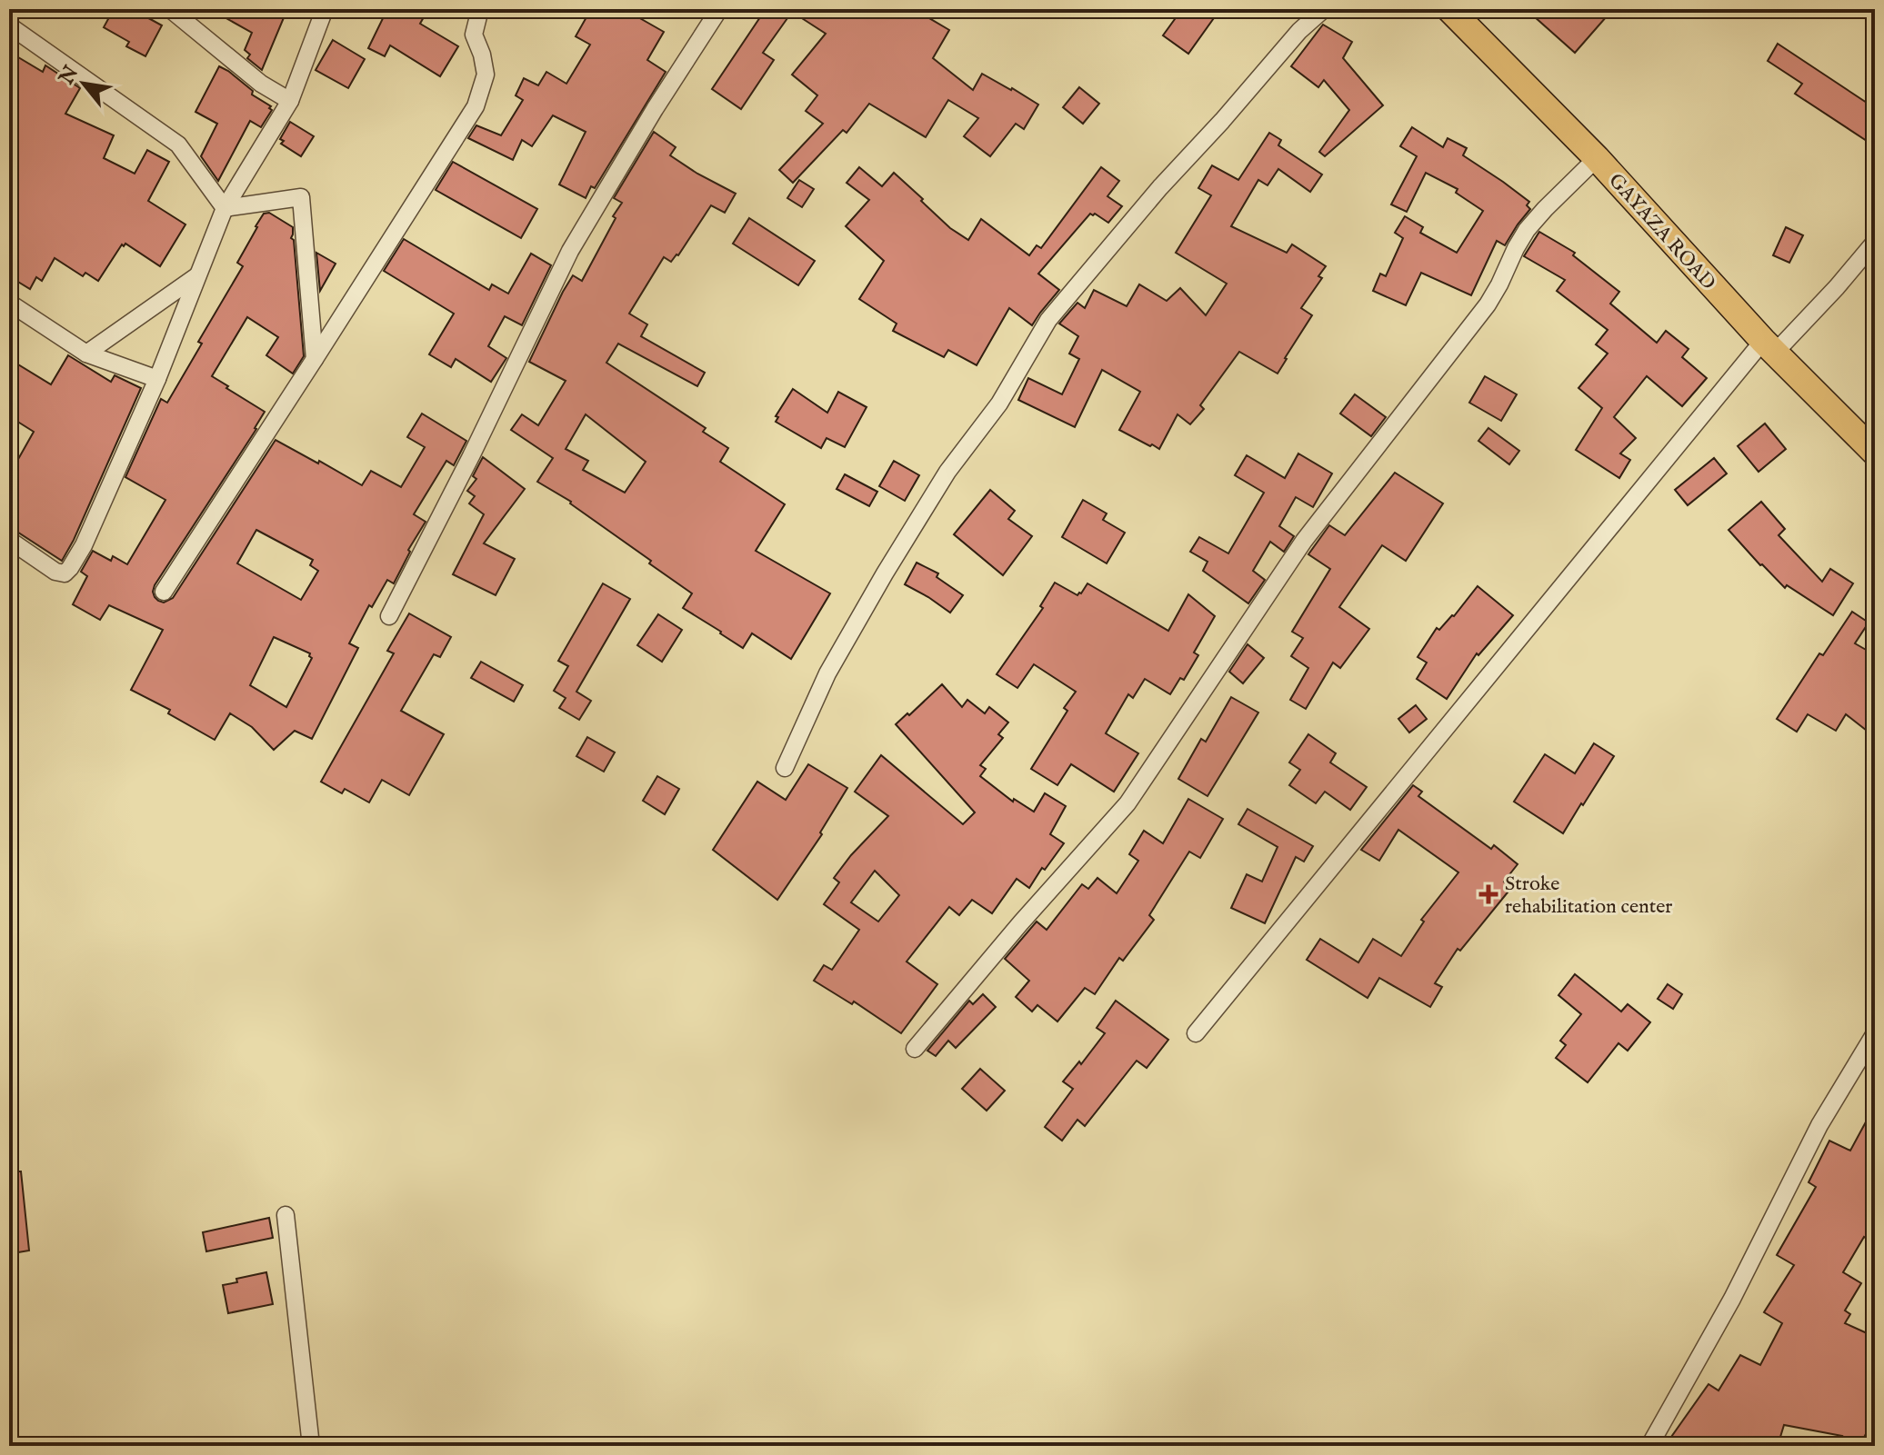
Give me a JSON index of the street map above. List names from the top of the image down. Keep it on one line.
{"streets":{"main road":["GAYAZA ROAD"]},"places":{"health":["Stroke rehabilitation center"]},"north":"top left"}
